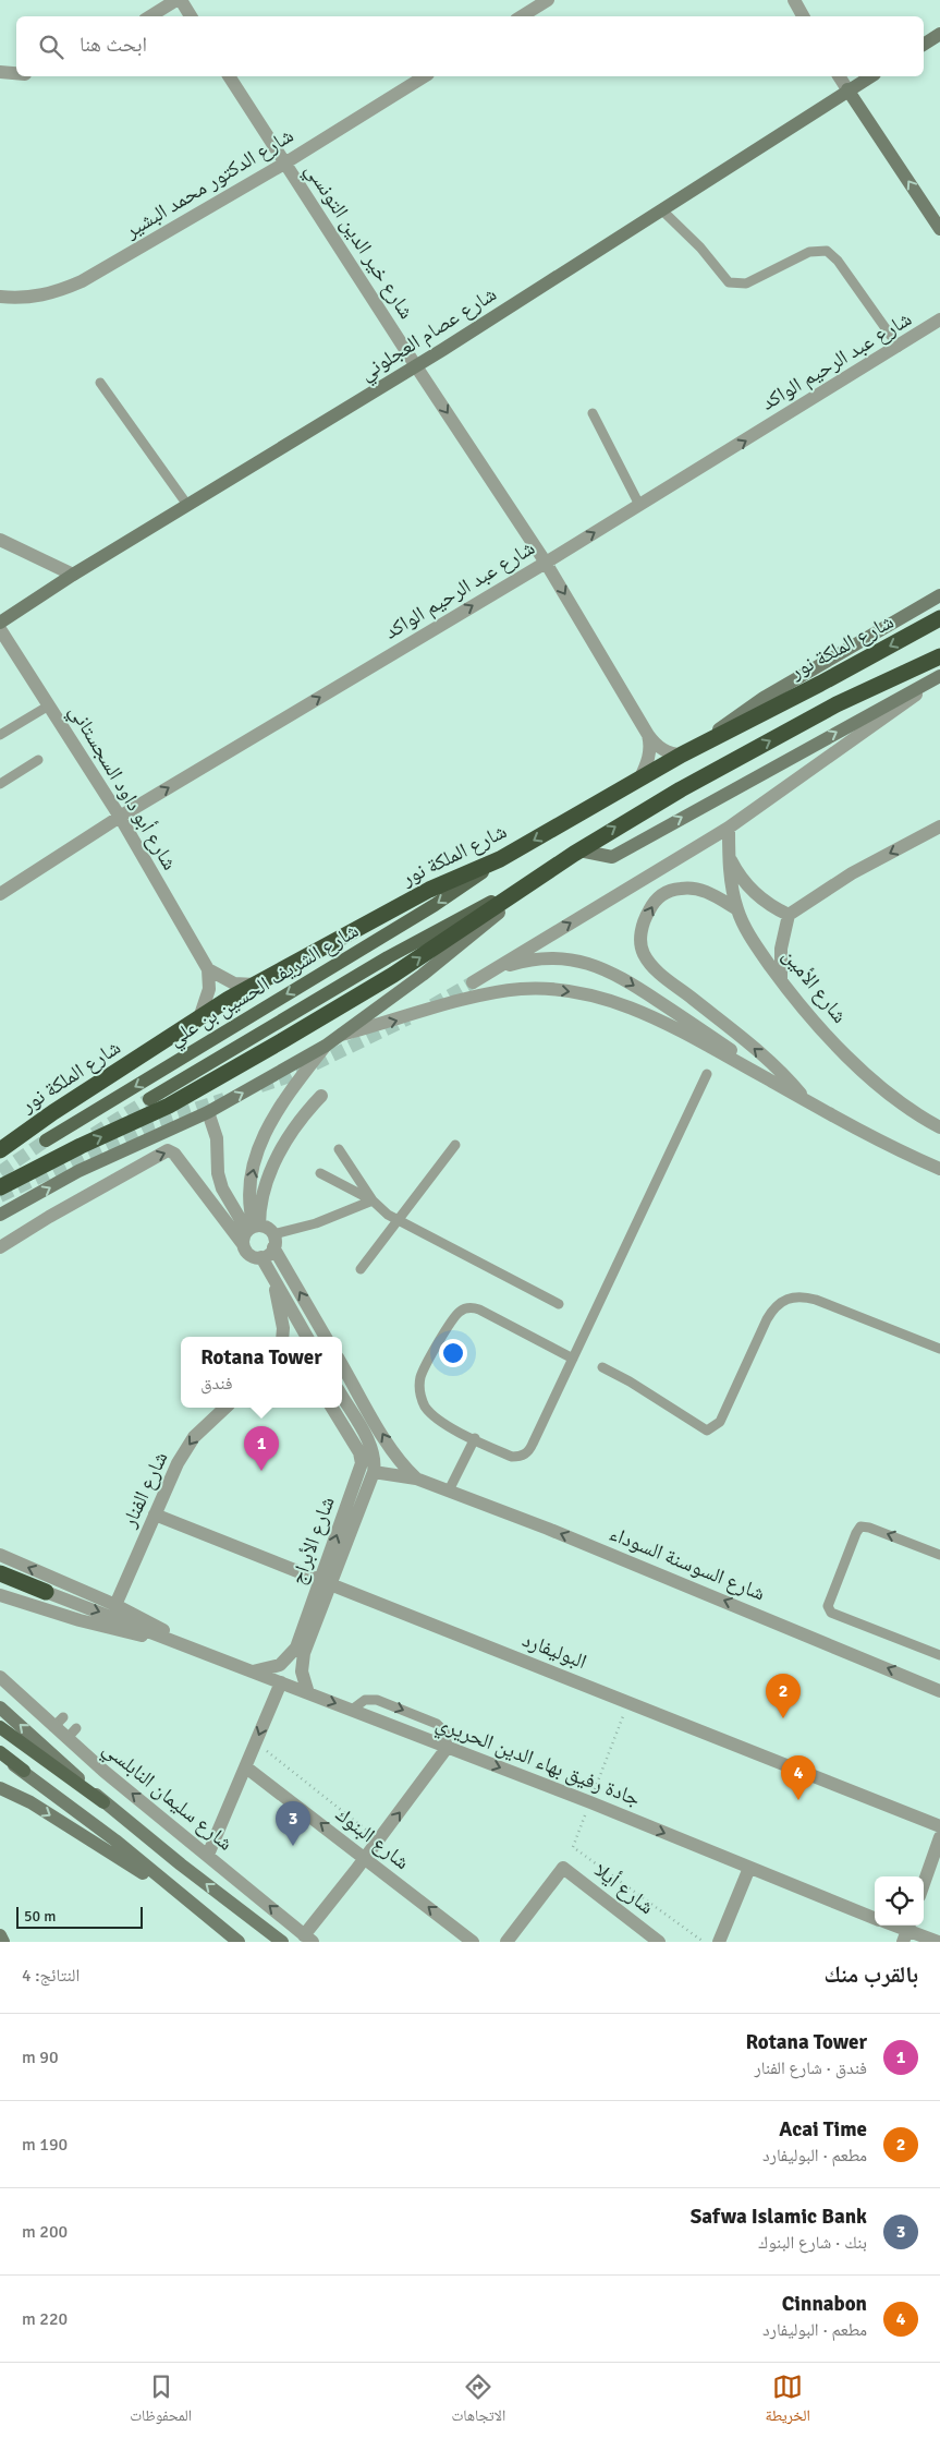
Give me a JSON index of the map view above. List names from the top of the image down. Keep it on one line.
{"streets":{"highway":["شارع الملكة نور"],"main road":["شارع الشريف الحسين بن علي"],"street":["شارع الدكتور محمد البشير","شارع خير الدين التونسي","شارع عصام العجلوني","شارع عبد الرحيم الواكد","شارع أبو داود السجستاني","شارع الأمين","شارع الفنار","شارع الأبراج","شارع السوسنة السوداء","البوليفارد","جادة رفيق بهاء الدين الحريري","شارع سليمان النابلسي","شارع البنوك","شارع أيلا"]},"crossings":[["شارع الدكتور محمد البشير","شارع خير الدين التونسي"],["شارع خير الدين التونسي","شارع عصام العجلوني"],["شارع خير الدين التونسي","شارع عبد الرحيم الواكد"],["شارع عبد الرحيم الواكد","شارع أبو داود السجستاني"],["شارع الملكة نور","شارع الشريف الحسين بن علي"],["شارع الفنار","البوليفارد"],["شارع الفنار","جادة رفيق بهاء الدين الحريري"],["شارع الأبراج","شارع السوسنة السوداء"],["شارع الأبراج","البوليفارد"],["شارع الأبراج","جادة رفيق بهاء الدين الحريري"]],"one_way":["شارع خير الدين التونسي","شارع عبد الرحيم الواكد","شارع الفنار","شارع السوسنة السوداء"],"scale_bar":"50 m","page":{"search":"ابحث هنا","popup":["Rotana Tower","فندق"],"pins":["1","2","4","3"],"scale":"50 m","heading":["بالقرب منك","النتائج: 4"],"list":[{"mark":"1","name":"Rotana Tower","note":"فندق · شارع الفنار","value":"90 m"},{"mark":"2","name":"Acai Time","note":"مطعم · البوليفارد","value":"190 m"},{"mark":"3","name":"Safwa Islamic Bank","note":"بنك · شارع البنوك","value":"200 m"},{"mark":"4","name":"Cinnabon","note":"مطعم · البوليفارد","value":"220 m"}],"nav":["الخريطة","الاتجاهات","المحفوظات"]}}
